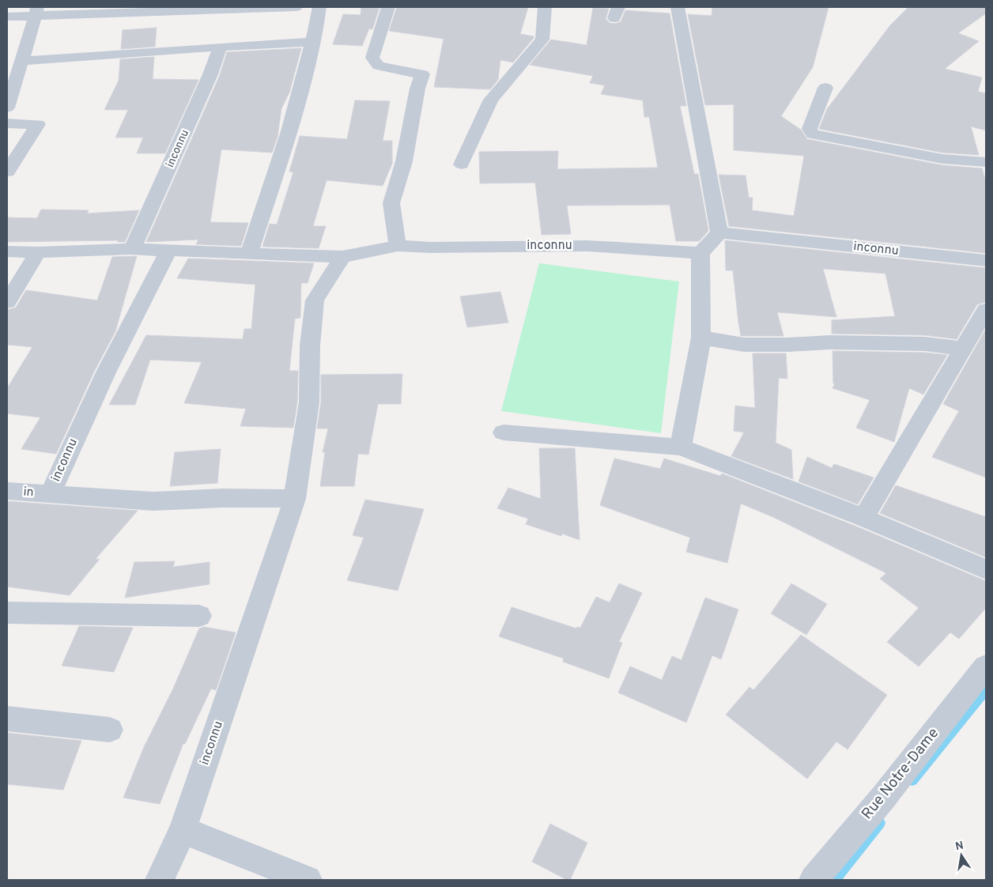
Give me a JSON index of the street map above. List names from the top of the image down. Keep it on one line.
{"streets":{"street":["inconnu","in","Rue Notre-Dame"]},"crossings":[["inconnu","in"]],"north":"top"}
